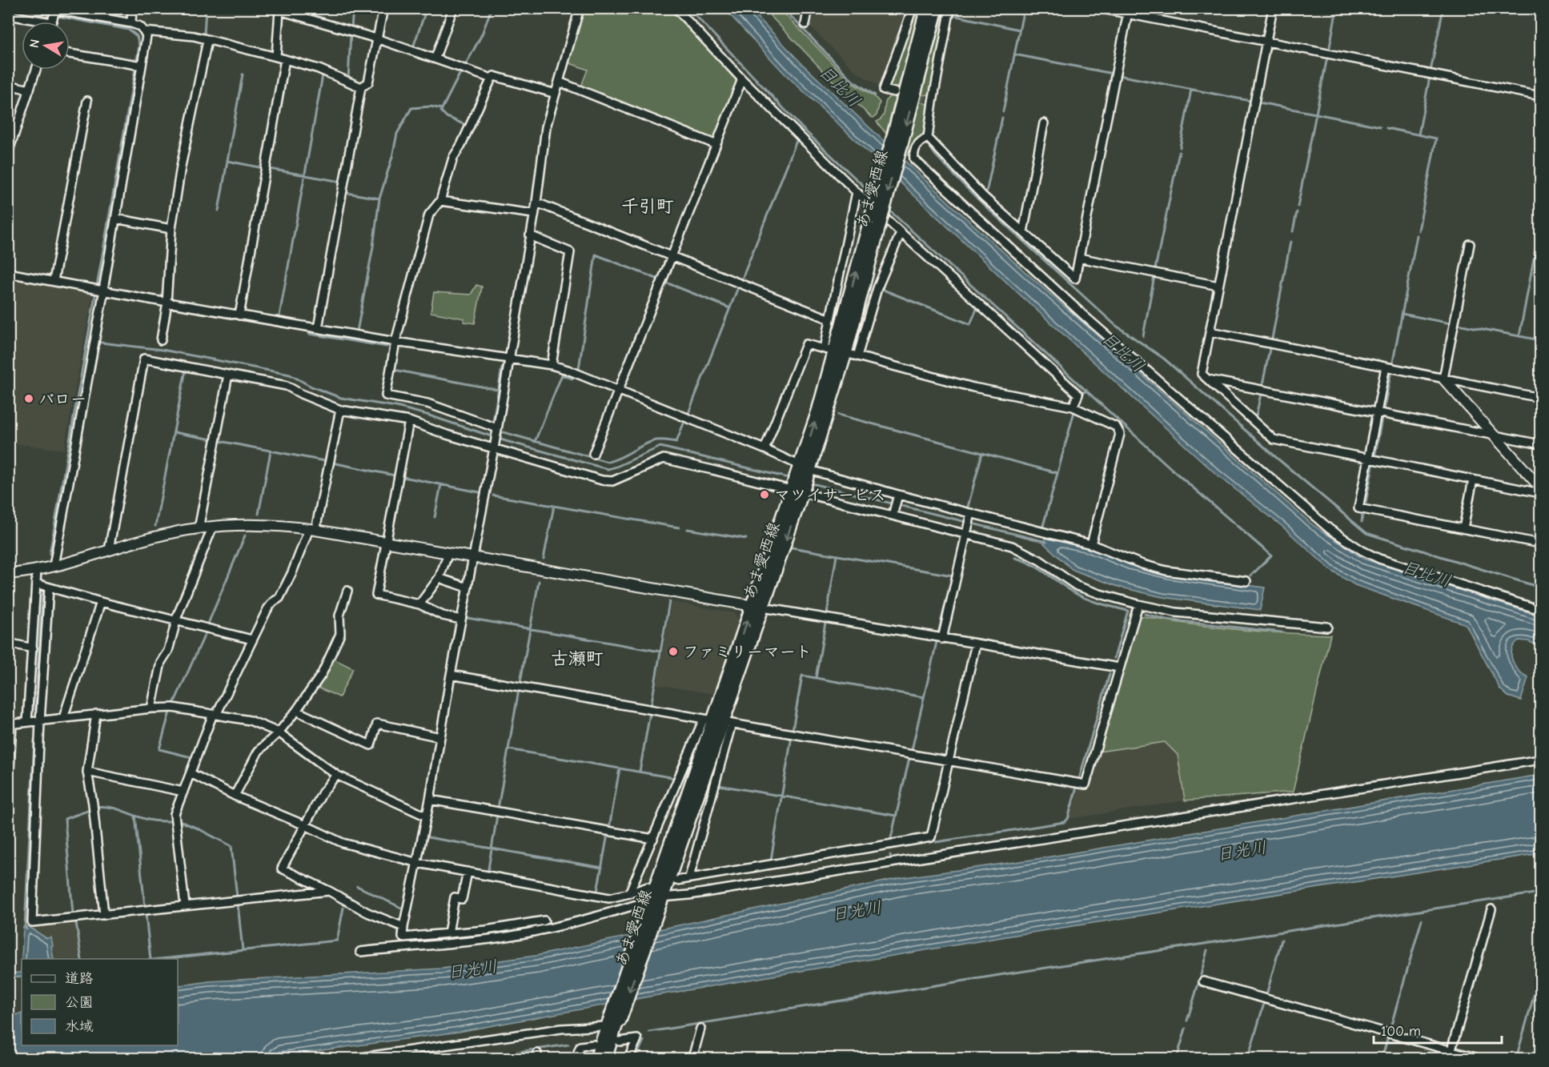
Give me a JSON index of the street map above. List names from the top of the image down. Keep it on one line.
{"streets":{"main road":["あま愛西線"]},"districts":["千引町","古瀬町"],"water":["目比川","日光川"],"places":["バロー","マツイサービス","ファミリーマート"],"legend":["道路","公園","水域"],"scale_bar":"100 m","north":"left"}
